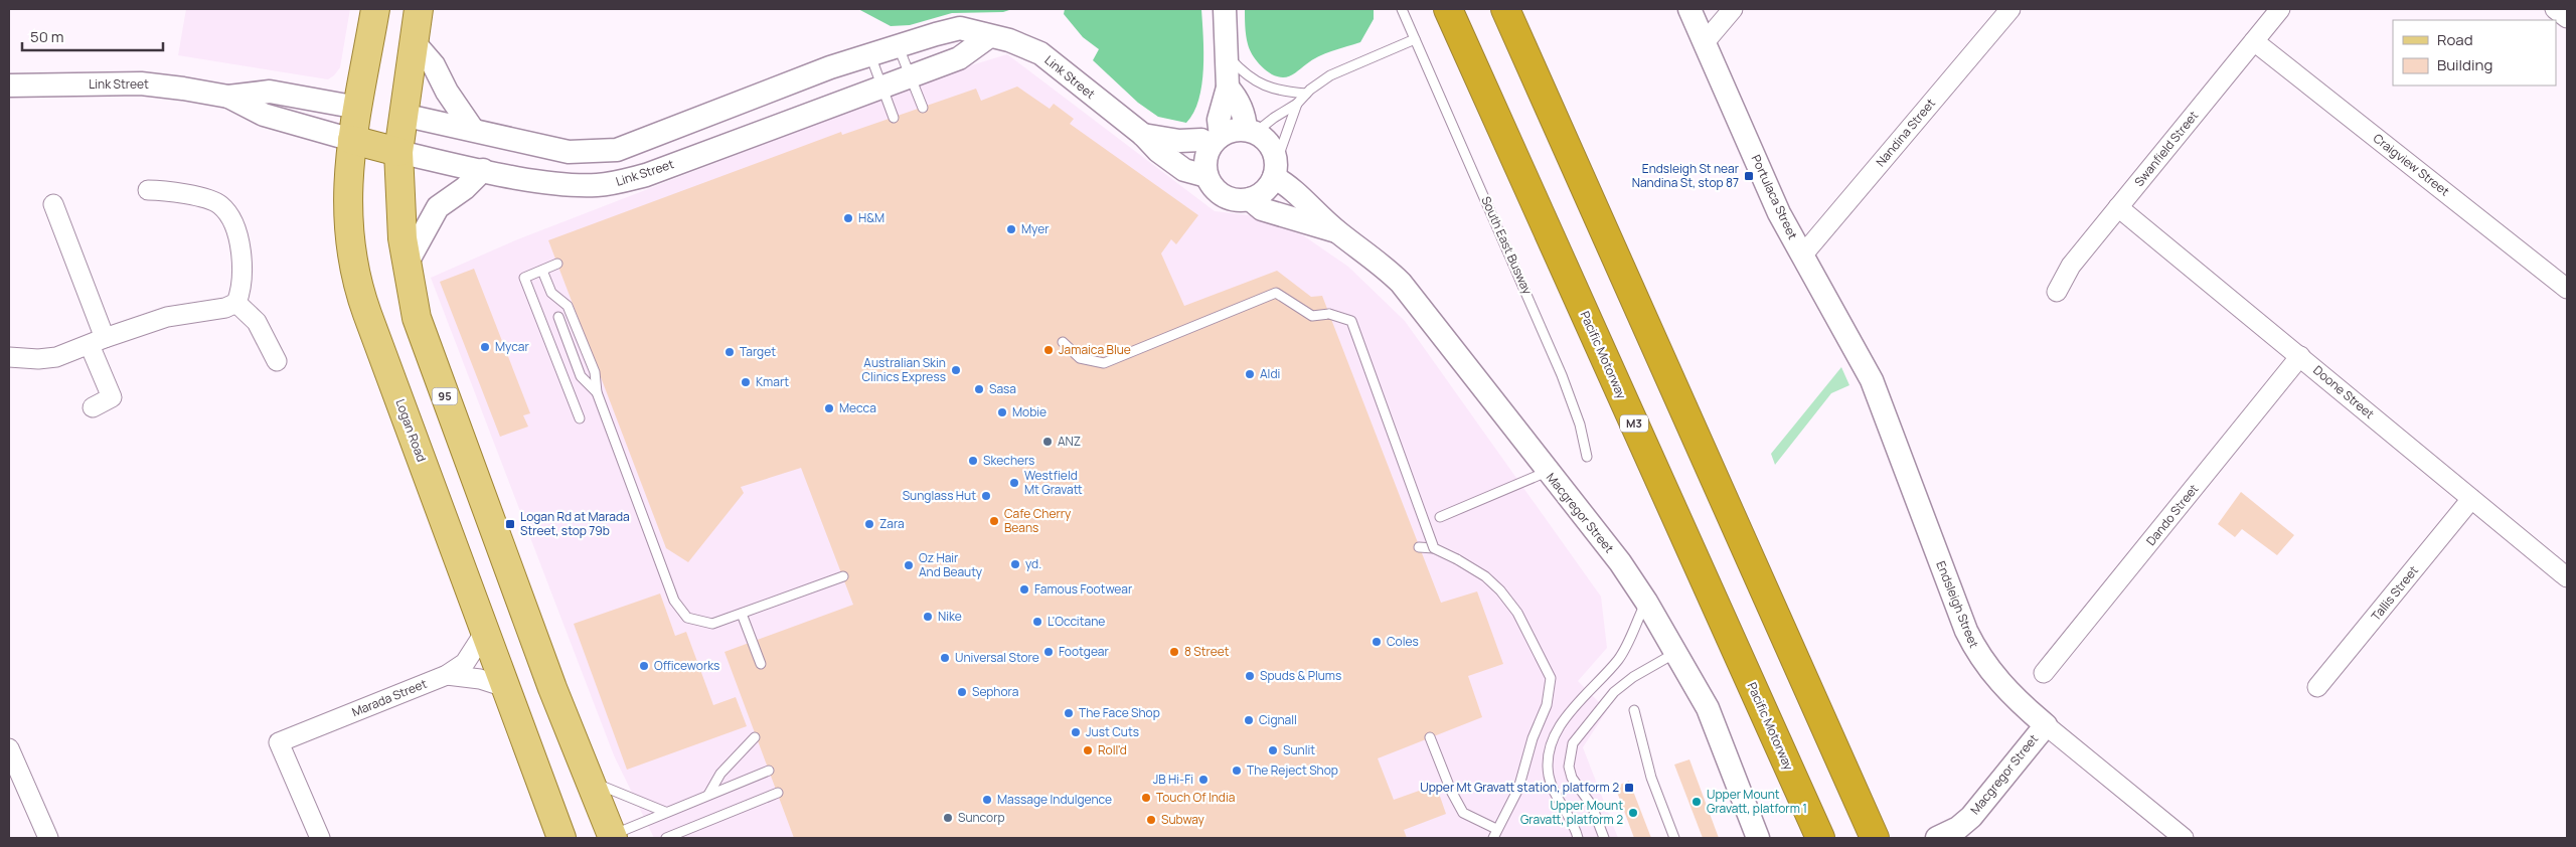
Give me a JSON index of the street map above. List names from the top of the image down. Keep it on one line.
{"streets":{"highway":["Pacific Motorway","M3"],"main road":["Link Street","95","Logan Road"],"street":["Nandina Street","Swanfield Street","Craigview Street","Portulaca Street","Doone Street","Macgregor Street","Dando Street","Tallis Street","Endsleigh Street","Marada Street"],"lane":["South East Busway"]},"crossings":[["Link Street","95"],["Link Street","Logan Road"],["Link Street","Macgregor Street"],["Nandina Street","Portulaca Street"],["Swanfield Street","Craigview Street"],["Swanfield Street","Doone Street"],["Portulaca Street","Endsleigh Street"],["Doone Street","Dando Street"],["Doone Street","Tallis Street"],["Logan Road","Marada Street"],["Macgregor Street","Endsleigh Street"]],"places":{"transit":["Endsleigh St near Nandina St, stop 87","Logan Rd at Marada Street, stop 79b","Upper Mt Gravatt station, platform 2"],"other":["H&M","Myer","Mycar","Jamaica Blue","Target","Australian Skin Clinics Express","Aldi","Kmart","Sasa","Mecca","Mobie","ANZ","Skechers","Westfield Mt Gravatt","Sunglass Hut","Cafe Cherry Beans","Zara","yd.","Oz Hair And Beauty","Famous Footwear","Nike","L'Occitane","Coles","Footgear","8 Street","Universal Store","Officeworks","Spuds & Plums","Sephora","The Face Shop","Cignall","Just Cuts","Roll'd","Sunlit","The Reject Shop","JB Hi-Fi","Touch Of India","Massage Indulgence","Upper Mount Gravatt, platform 1","Upper Mount Gravatt, platform 2","Suncorp","Subway"]},"legend":["Road","Building"],"scale_bar":"50 m"}
